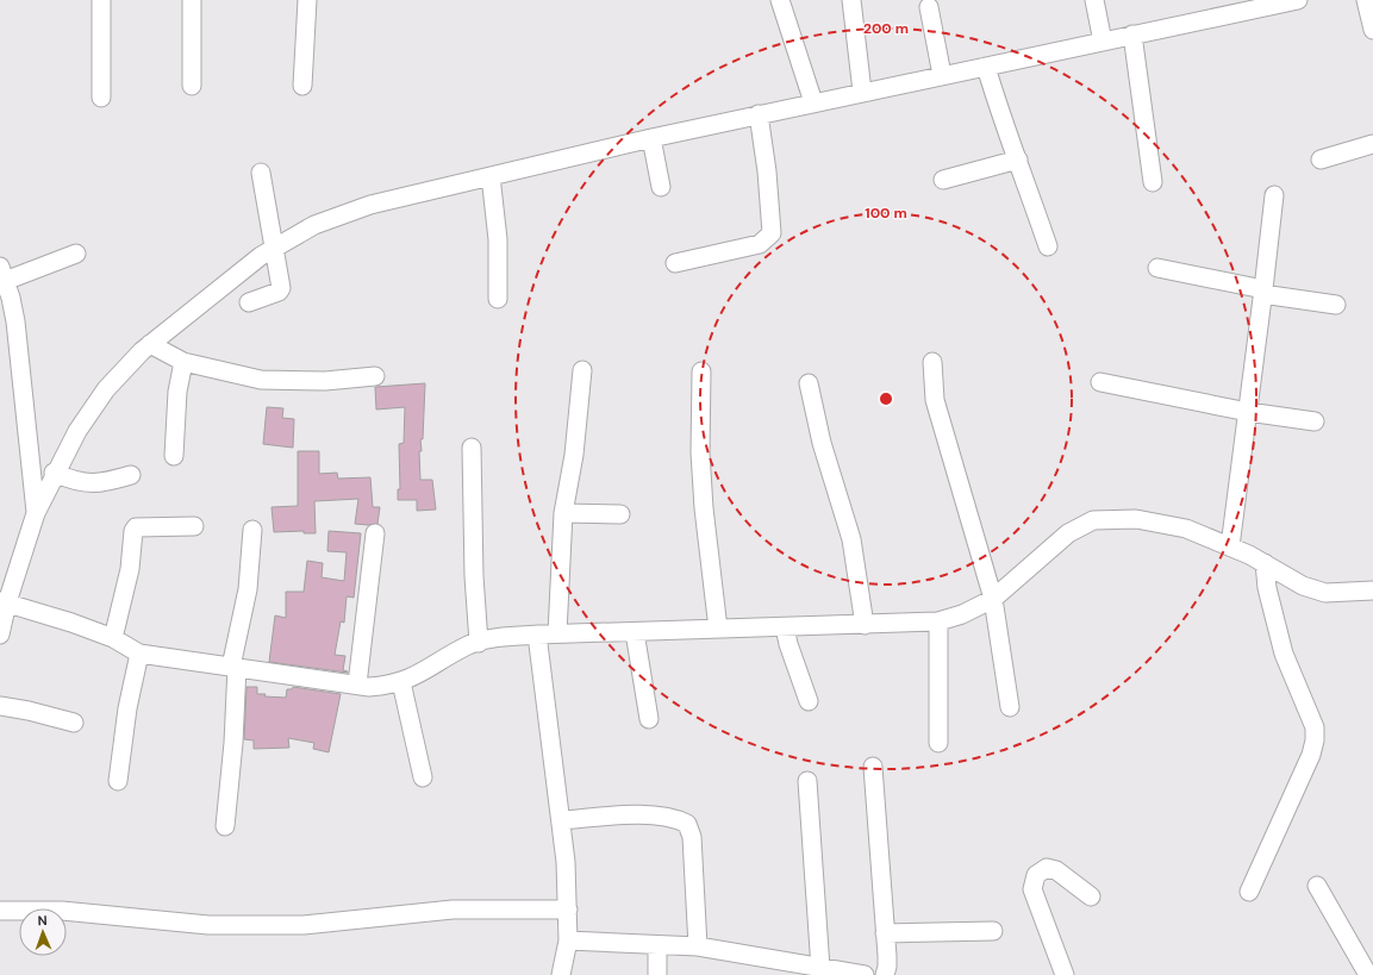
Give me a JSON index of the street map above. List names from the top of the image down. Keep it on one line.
{"north":"top","rings":["200 m","100 m"]}
